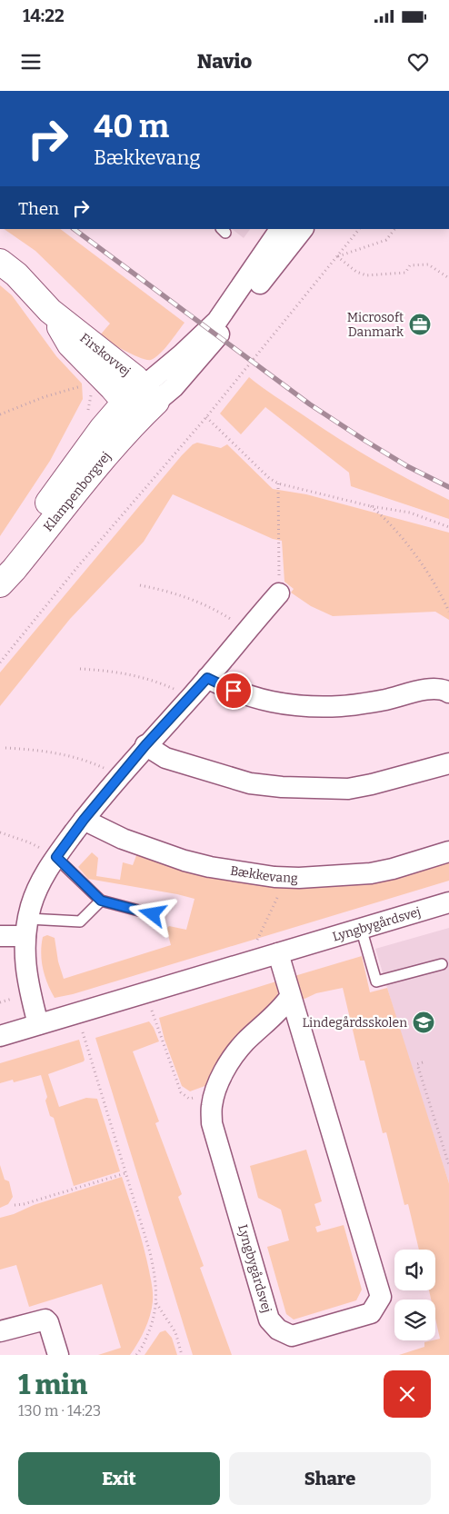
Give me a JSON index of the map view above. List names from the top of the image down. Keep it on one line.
{"streets":{"street":["Firskovvej","Klampenborgvej","Bækkevang","Lyngbygårdsvej"]},"crossings":[["Firskovvej","Klampenborgvej"]],"places":{"office":["Microsoft Danmark"],"school or university":["Lindegårdsskolen"]},"page":{"status":"14:22","header":"Navio","turn":["40 m","Bækkevang"],"then":"Then","heading":["1 min","130 m · 14:23"],"buttons":["Exit","Share"]}}
